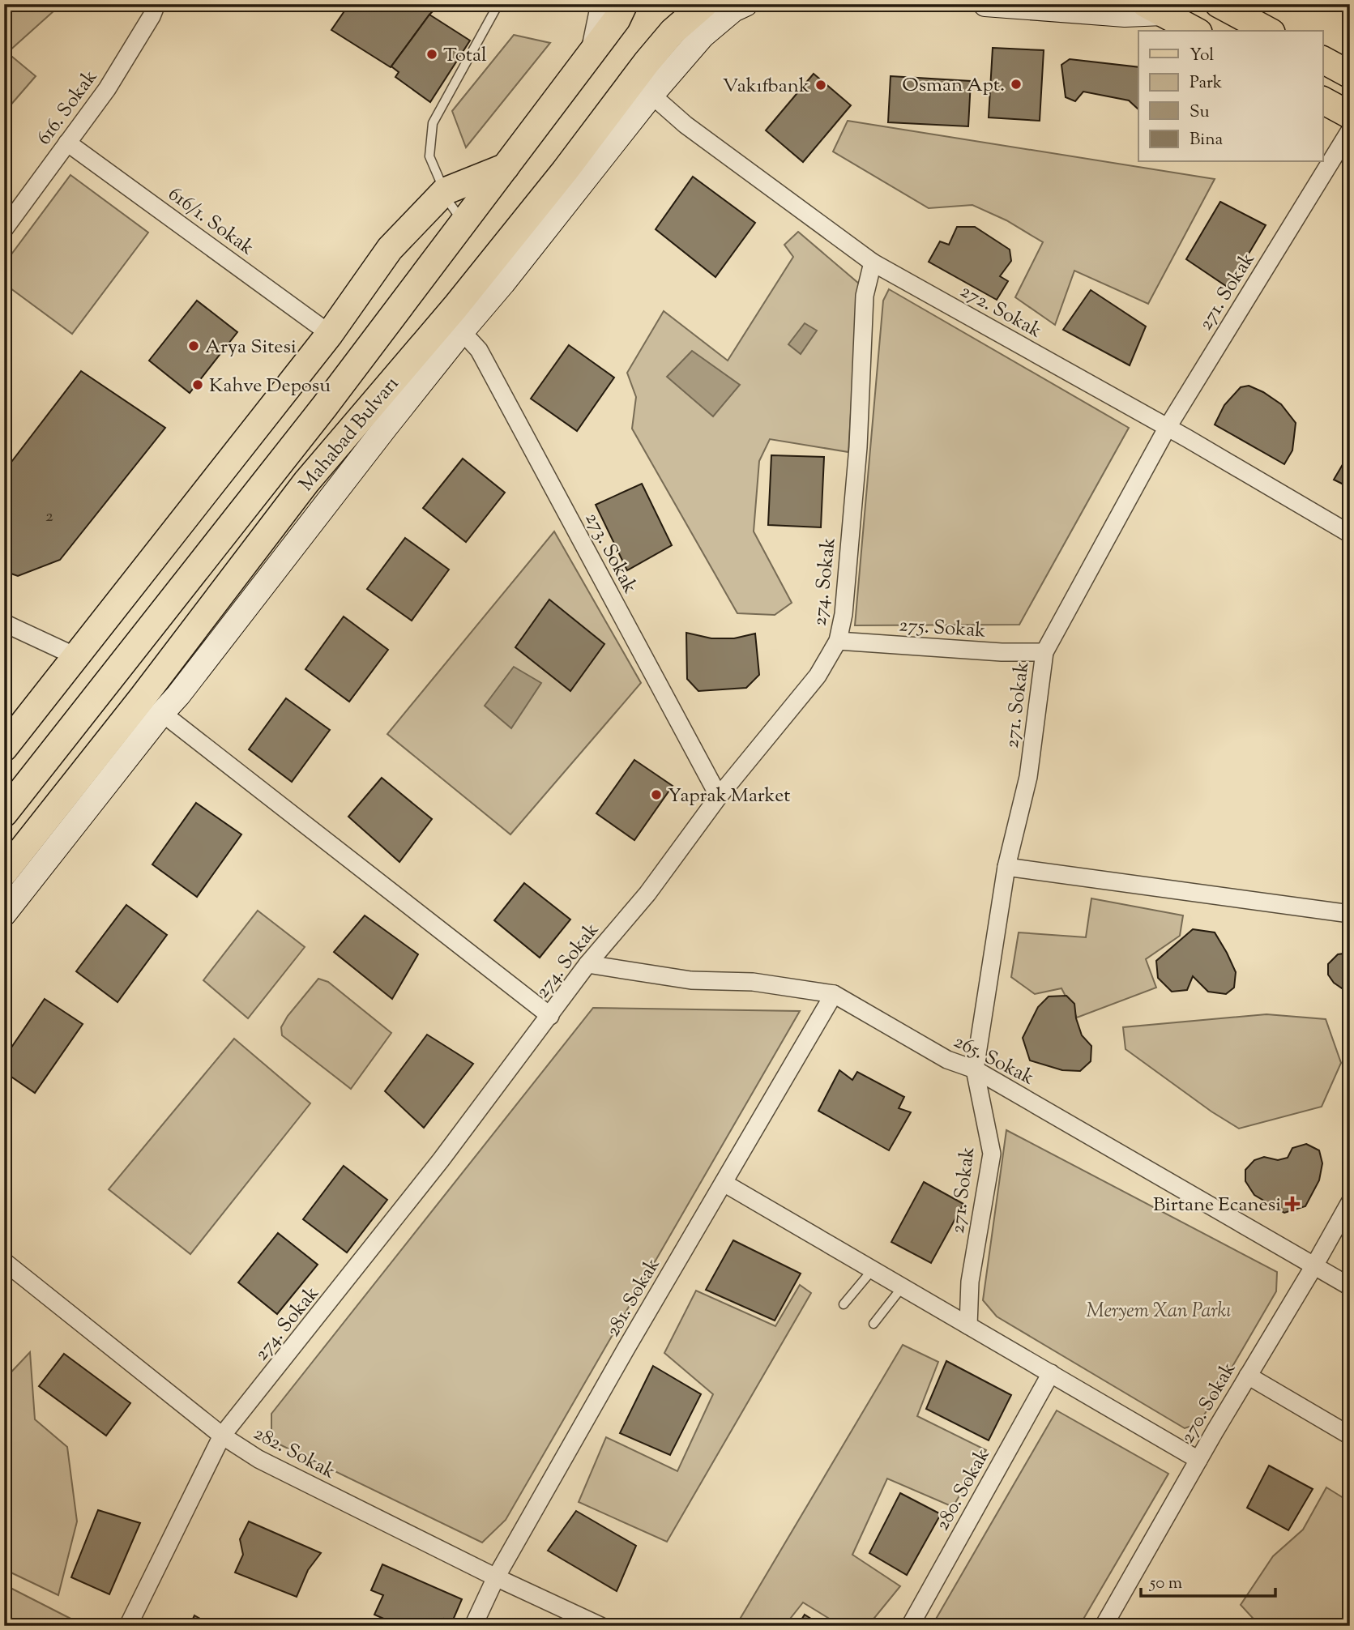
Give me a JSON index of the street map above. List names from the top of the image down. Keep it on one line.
{"streets":{"main road":["Mahabad Bulvarı"],"street":["616. Sokak","616/1. Sokak","271. Sokak","272. Sokak","273. Sokak","274. Sokak","275. Sokak","265. Sokak","281. Sokak","270. Sokak","282. Sokak","280. Sokak"]},"crossings":[["616. Sokak","616/1. Sokak"],["271. Sokak","272. Sokak"],["271. Sokak","275. Sokak"],["271. Sokak","265. Sokak"],["272. Sokak","274. Sokak"],["273. Sokak","274. Sokak"],["274. Sokak","275. Sokak"],["274. Sokak","265. Sokak"],["274. Sokak","282. Sokak"],["265. Sokak","281. Sokak"],["265. Sokak","270. Sokak"],["281. Sokak","282. Sokak"]],"parks":["Meryem Xan Parkı"],"places":{"other":["Total","Osman Apt.","Vakıfbank","Arya Sitesi","Kahve Deposu","Yaprak Market"],"health":["Birtane Ecanesi"]},"house_numbers":["2"],"legend":["Yol","Park","Su","Bina"],"scale_bar":"50 m"}
